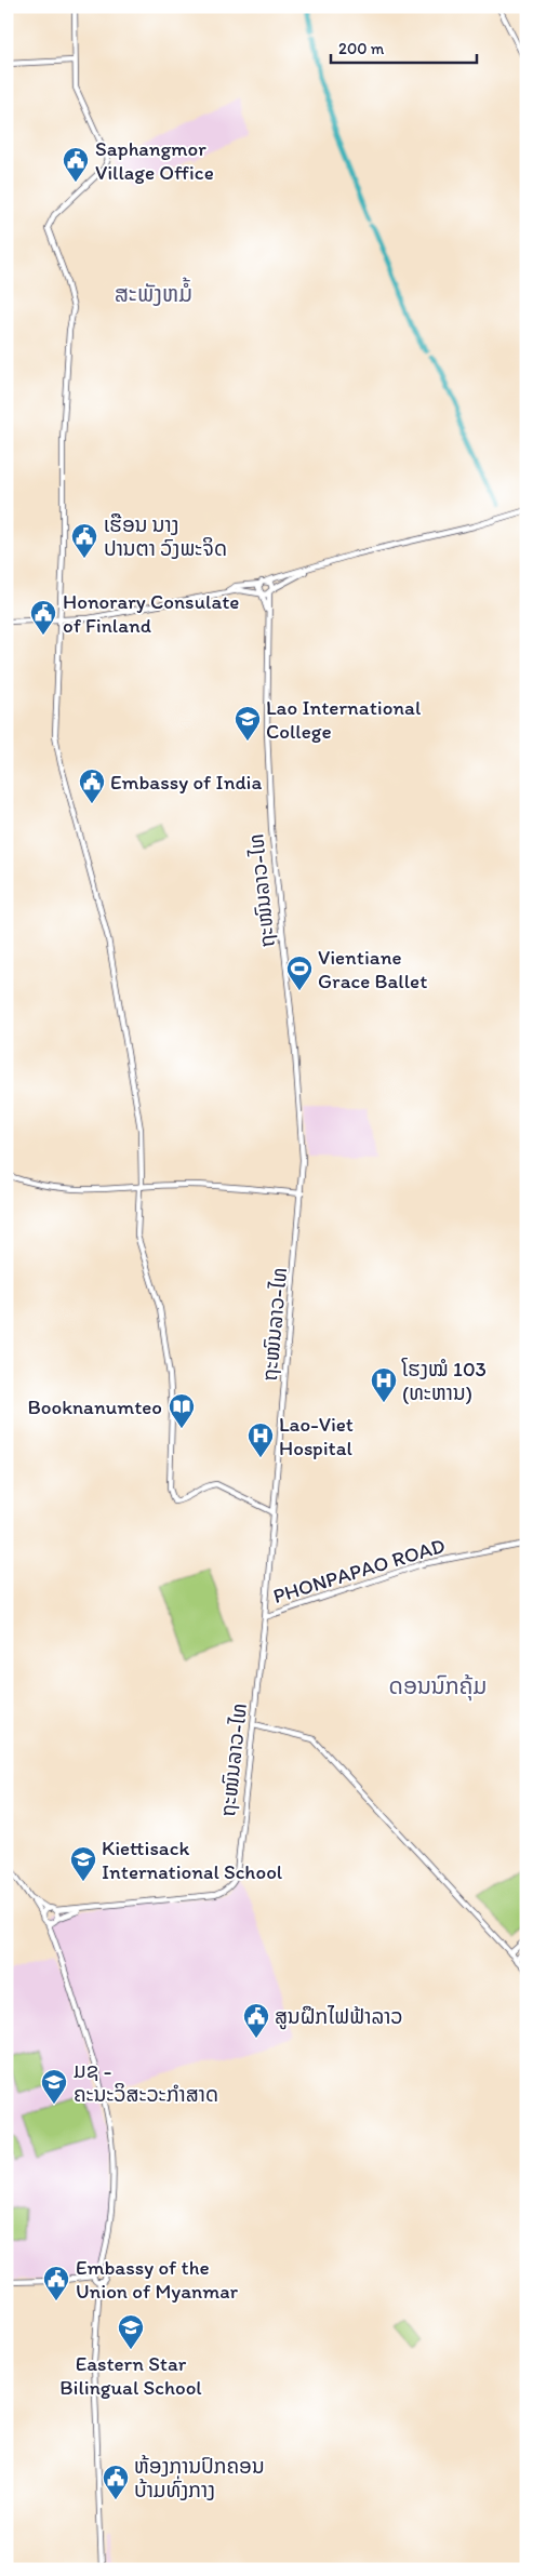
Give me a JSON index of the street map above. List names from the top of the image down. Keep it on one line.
{"streets":{"street":["ຖະໜົນລາວ-ໄທ","PHONPAPAO ROAD"]},"crossings":[["ຖະໜົນລາວ-ໄທ","PHONPAPAO ROAD"]],"districts":["ສະພັງຫມໍ້","ດອນນົກຄຸ້ມ"],"places":{"public building":["Saphangmor Village Office","ເຮືອນ ນາງ ປານຕາ ວົງພະຈິດ","Honorary Consulate of Finland","Embassy of India","ສູນຝຶກໄຟຟ້າລາວ","Embassy of the Union of Myanmar","ຫ້ອງການປົກຄອນ ບ້າມທົ່ງກາງ"],"school or university":["Lao International College","Kiettisack International School","ມຊ - ຄະນະວິສະວະກຳສາດ","Eastern Star Bilingual School"],"sports":["Vientiane Grace Ballet"],"hospital":["ໂຮງໝໍ 103 (ທະຫານ)","Lao-Viet Hospital"],"library":["Booknanumteo"]},"scale_bar":"200 m"}
